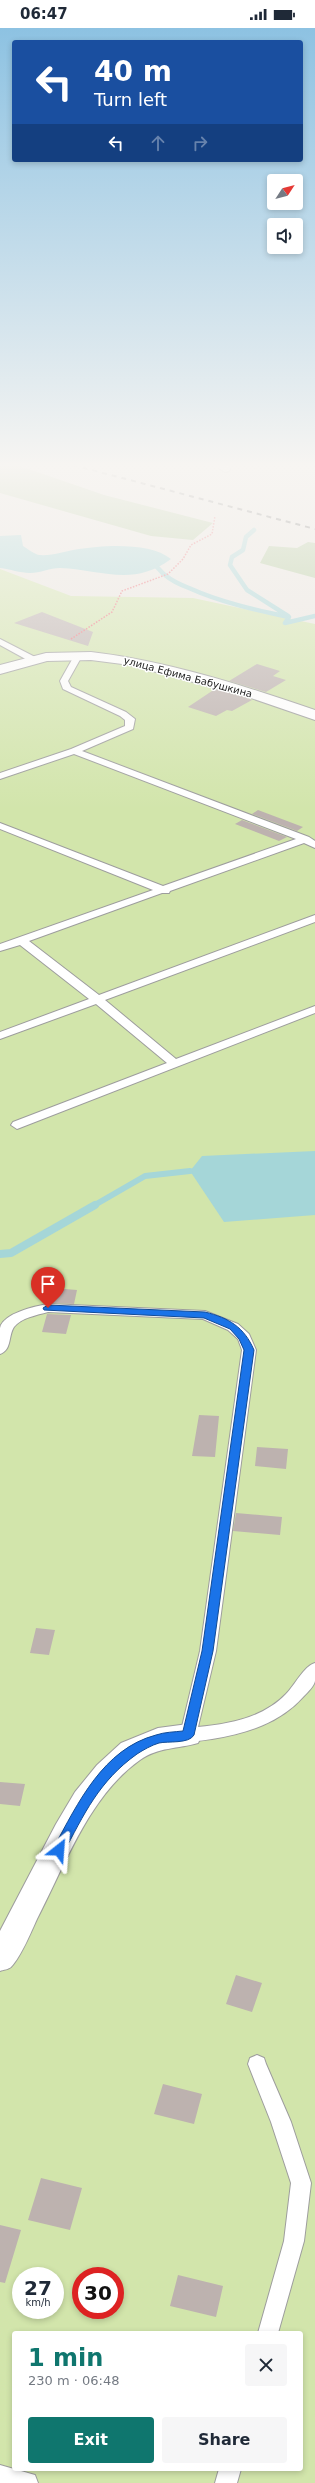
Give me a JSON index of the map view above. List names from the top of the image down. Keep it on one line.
{"streets":{"street":["улица Ефима Бабушкина"]},"north":"top right","page":{"status":"06:47","turn":["40 m","Turn left"],"speed":"27 km/h","limit":"30","heading":["1 min","230 m · 06:48"],"buttons":["Exit","Share"]}}
